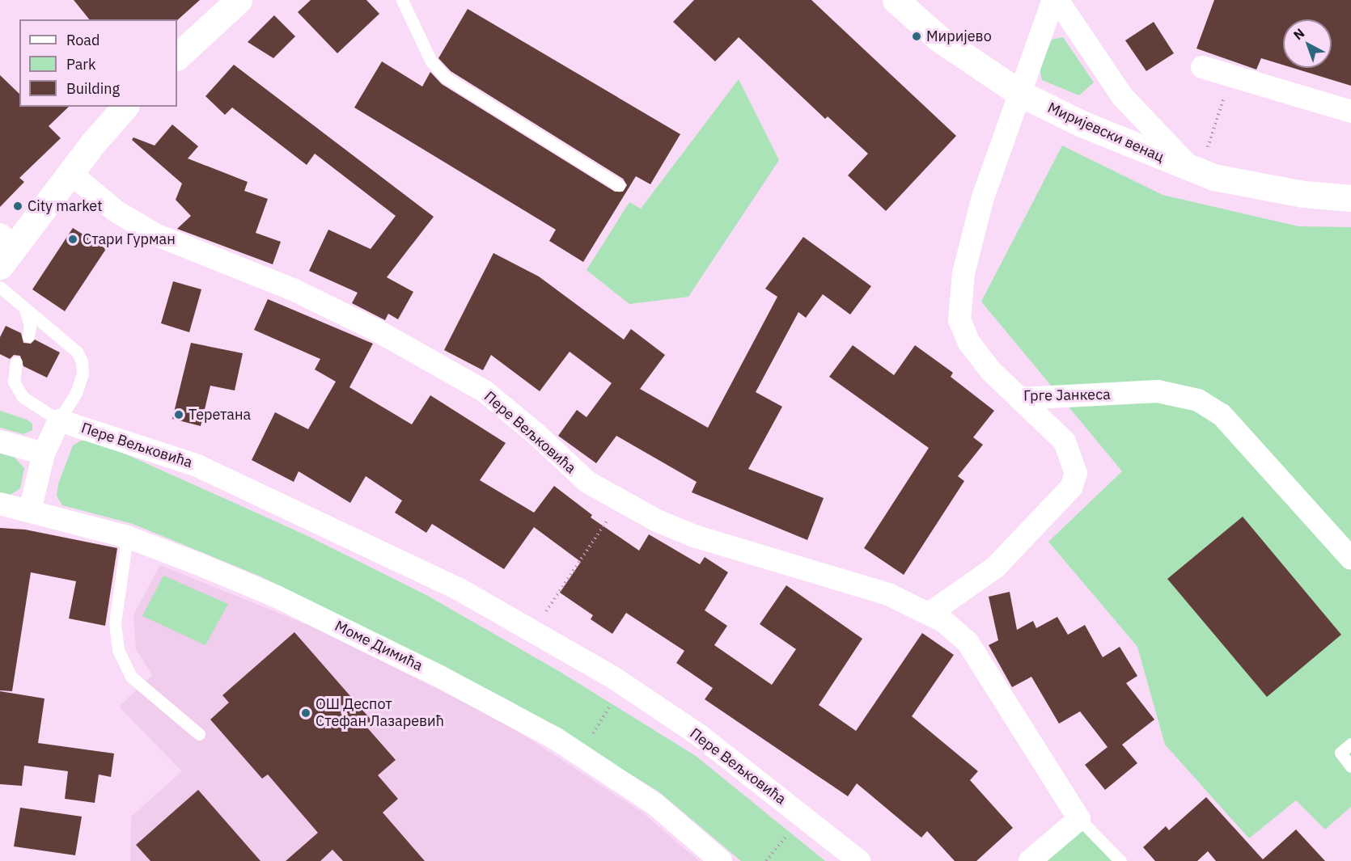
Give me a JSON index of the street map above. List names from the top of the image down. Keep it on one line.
{"streets":{"street":["Миријевски венац","Грге Јанкеса","Пере Вељковића","Моме Димића"]},"crossings":[["Миријевски венац","Грге Јанкеса"]],"places":["Миријево","City market","Стари Гурман","Теретана","ОШ Деспот Стефан Лазаревић"],"legend":["Road","Park","Building"],"north":"top left"}
